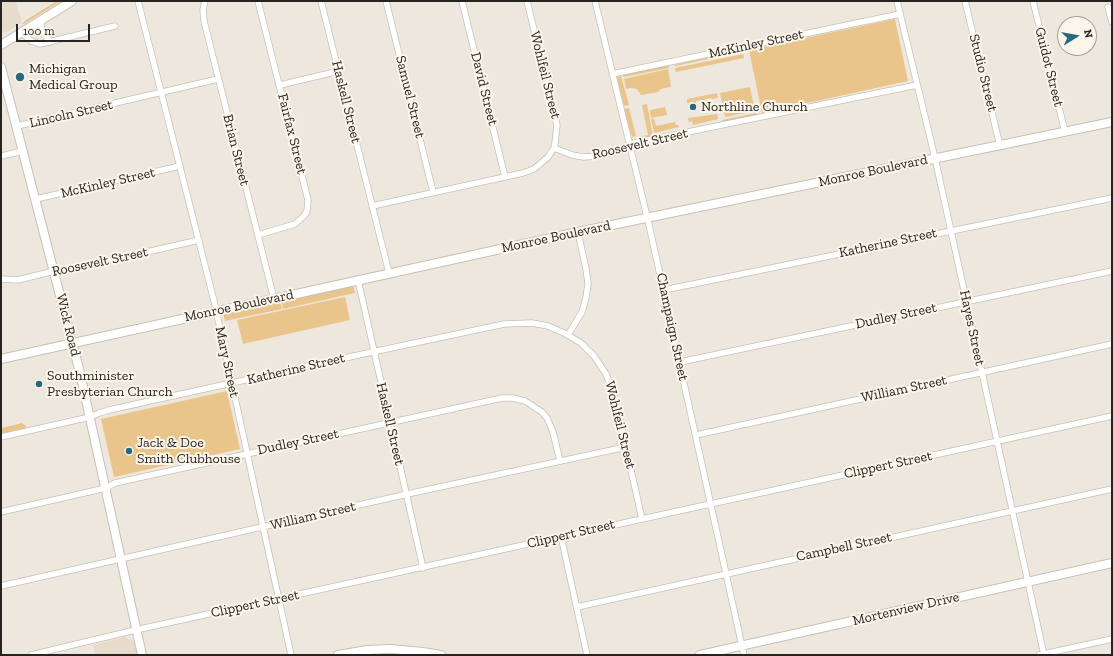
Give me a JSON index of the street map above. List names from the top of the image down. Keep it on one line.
{"streets":{"street":["McKinley Street","Guidot Street","Studio Street","Wohlfeil Street","David Street","Samuel Street","Haskell Street","Lincoln Street","Fairfax Street","Roosevelt Street","Brian Street","Monroe Boulevard","Katherine Street","Dudley Street","Wick Road","Champaign Street","Hayes Street","Mary Street","William Street","Clippert Street","Campbell Street","Mortenview Drive"]},"crossings":[["McKinley Street","Wick Road"],["McKinley Street","Champaign Street"],["McKinley Street","Hayes Street"],["McKinley Street","Mary Street"],["Guidot Street","Monroe Boulevard"],["Studio Street","Monroe Boulevard"],["Wohlfeil Street","Roosevelt Street"],["Wohlfeil Street","Katherine Street"],["Wohlfeil Street","William Street"],["Wohlfeil Street","Clippert Street"],["Haskell Street","Monroe Boulevard"],["Haskell Street","Katherine Street"],["Haskell Street","Dudley Street"],["Haskell Street","William Street"],["Haskell Street","Clippert Street"],["Lincoln Street","Brian Street"],["Lincoln Street","Wick Road"],["Lincoln Street","Mary Street"],["Fairfax Street","Brian Street"],["Roosevelt Street","Wick Road"],["Roosevelt Street","Champaign Street"],["Roosevelt Street","Hayes Street"],["Roosevelt Street","Mary Street"],["Brian Street","Monroe Boulevard"],["Monroe Boulevard","Wick Road"],["Monroe Boulevard","Champaign Street"],["Monroe Boulevard","Hayes Street"],["Monroe Boulevard","Mary Street"],["Katherine Street","Wick Road"],["Katherine Street","Champaign Street"],["Katherine Street","Hayes Street"],["Katherine Street","Mary Street"],["Dudley Street","Wick Road"],["Dudley Street","Champaign Street"],["Dudley Street","Hayes Street"],["Dudley Street","Mary Street"],["Dudley Street","William Street"],["Wick Road","William Street"],["Wick Road","Clippert Street"],["Champaign Street","William Street"],["Champaign Street","Clippert Street"],["Champaign Street","Campbell Street"],["Champaign Street","Mortenview Drive"],["Hayes Street","William Street"],["Hayes Street","Clippert Street"],["Hayes Street","Campbell Street"],["Hayes Street","Mortenview Drive"],["Mary Street","William Street"],["Mary Street","Clippert Street"]],"places":["Michigan Medical Group","Northline Church","Southminister Presbyterian Church","Jack & Doe Smith Clubhouse"],"scale_bar":"100 m","north":"right"}
